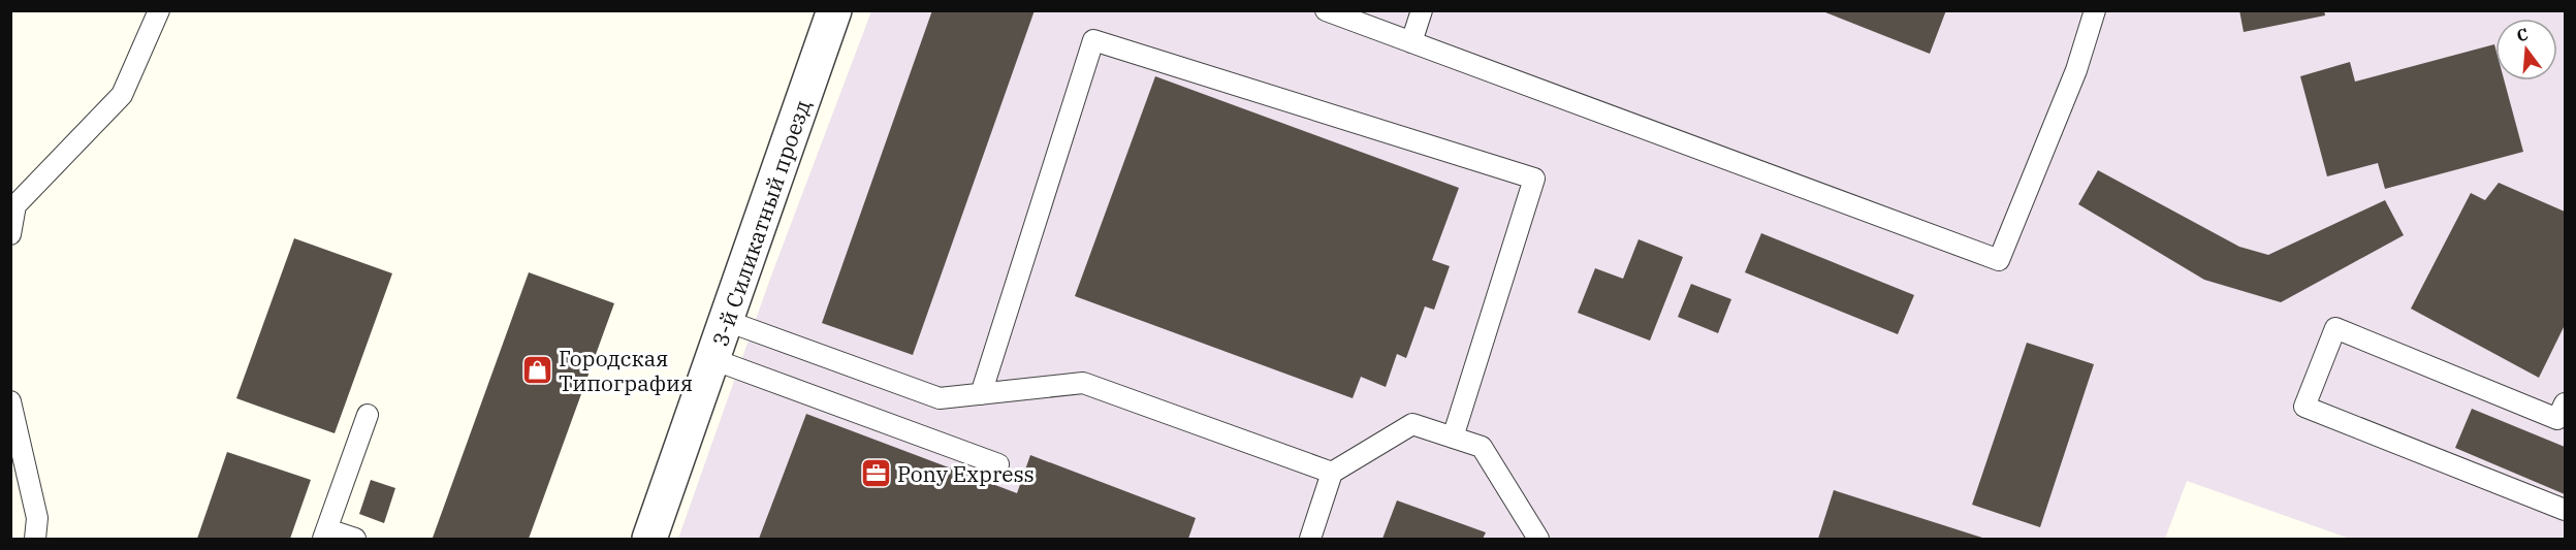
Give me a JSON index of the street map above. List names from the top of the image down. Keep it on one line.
{"streets":{"street":["3-й Силикатный проезд"]},"places":{"shop":["Городская Типография"],"office":["Pony Express"]},"north":"top"}
